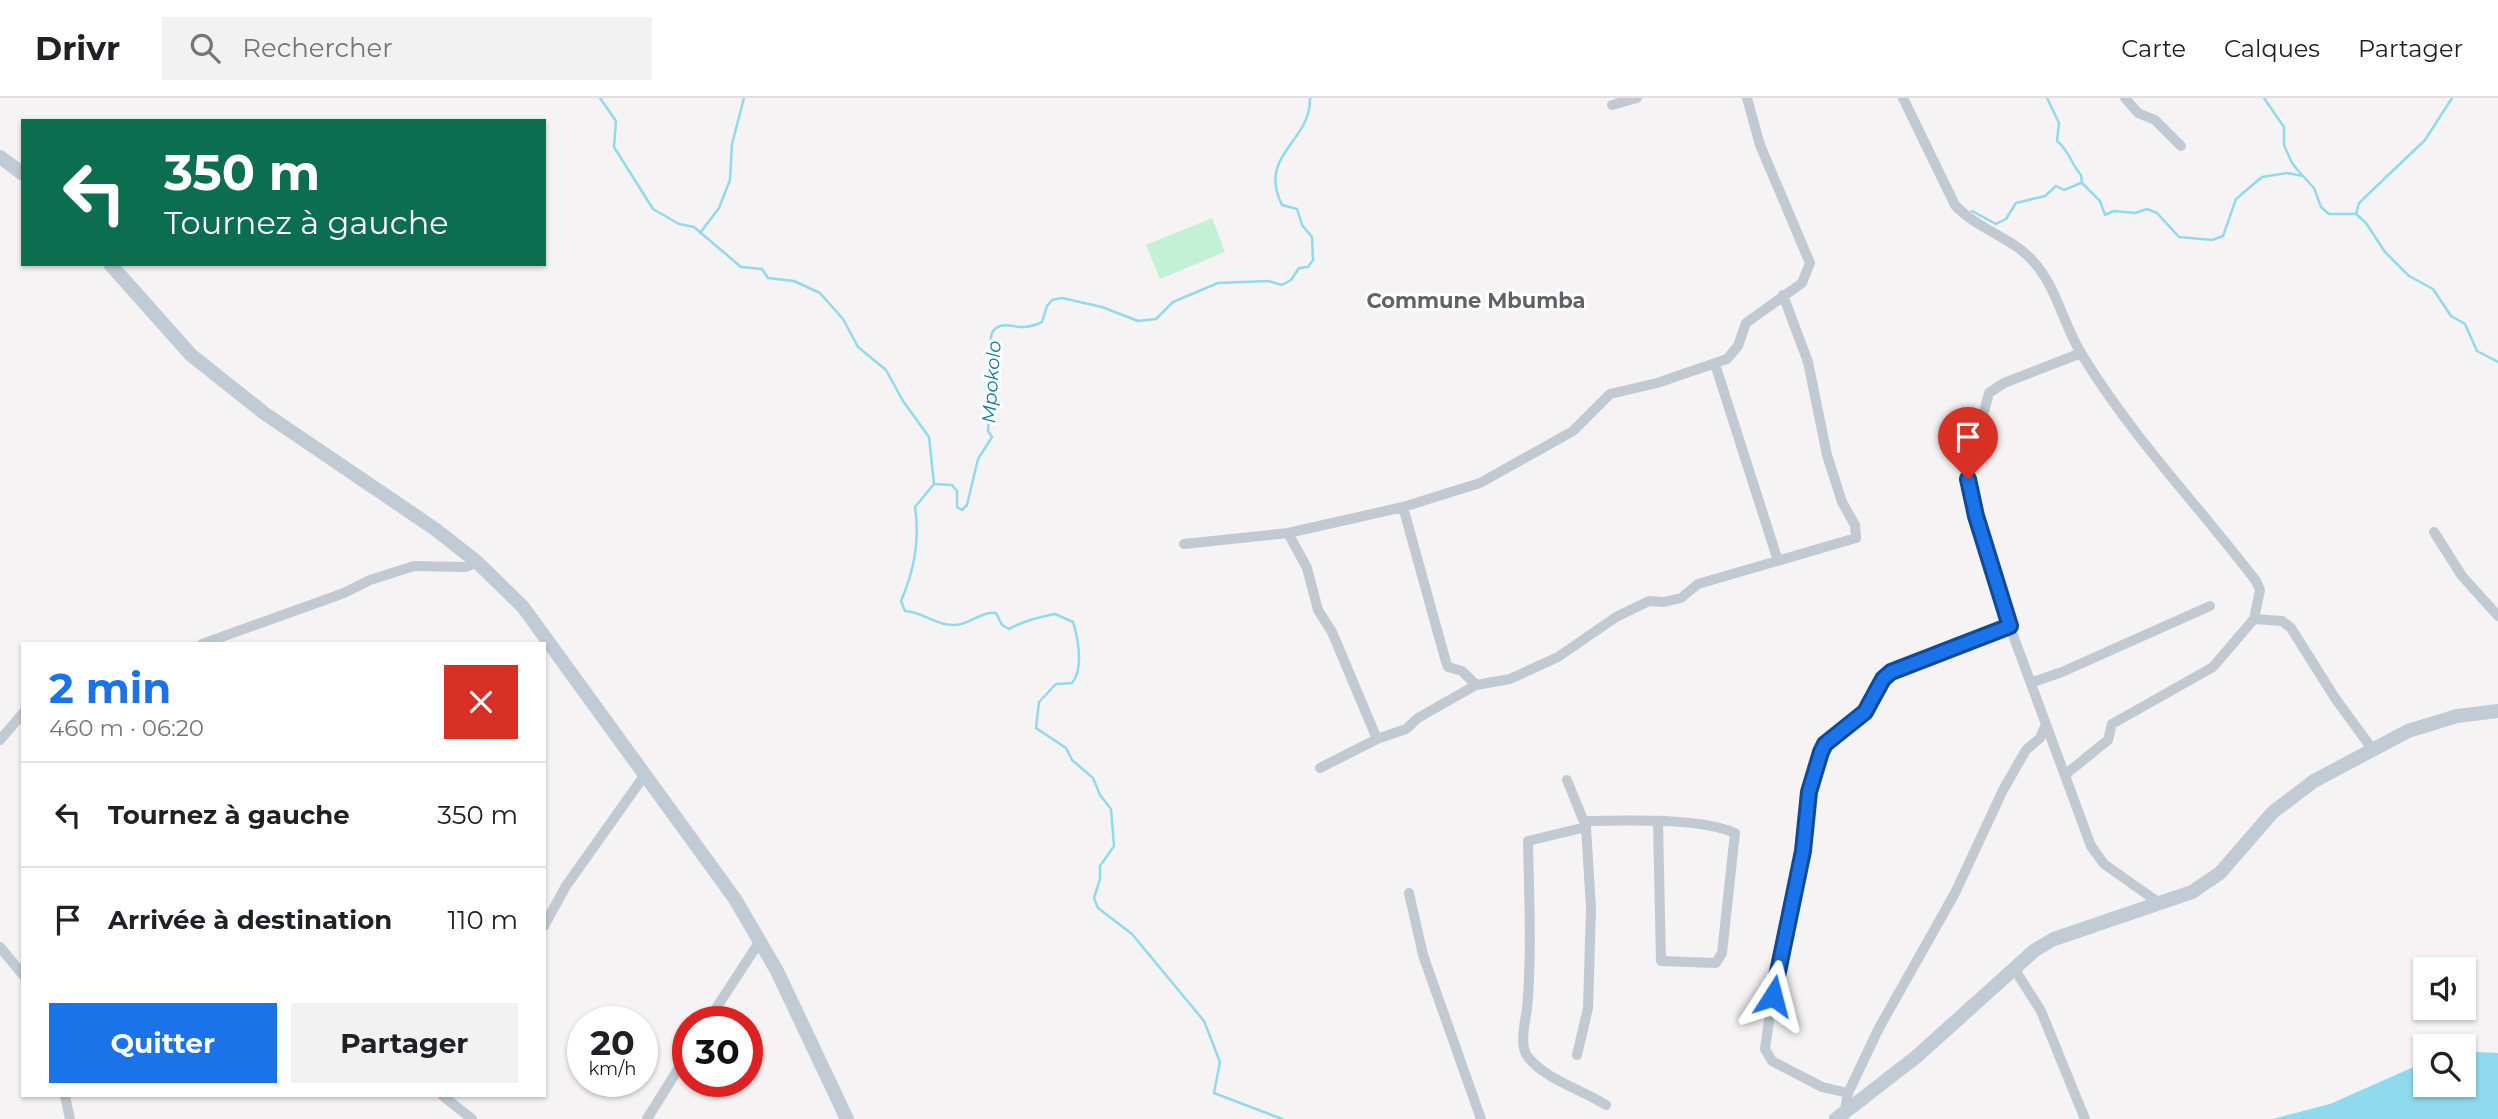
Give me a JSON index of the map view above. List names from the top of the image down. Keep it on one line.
{"districts":["Commune Mbumba"],"water":["Mpokolo"],"page":{"header":"Drivr","search":"Rechercher","nav":["Carte","Calques","Partager"],"turn":["350 m","Tournez à gauche"],"heading":["2 min","460 m · 06:20"],"list":[{"name":"Tournez à gauche","value":"350 m"},{"name":"Arrivée à destination","value":"110 m"}],"buttons":["Quitter","Partager"],"speed":"20 km/h","limit":"30"}}
